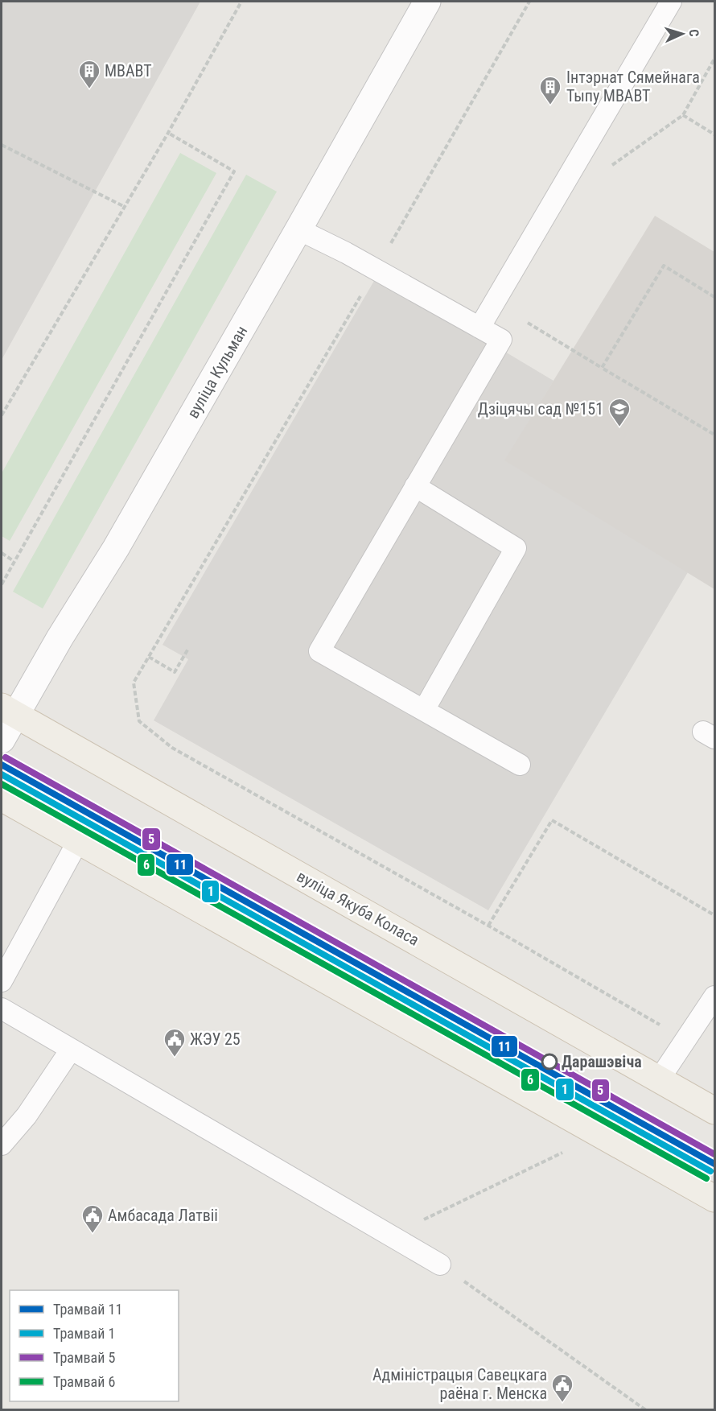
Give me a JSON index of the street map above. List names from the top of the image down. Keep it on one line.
{"streets":{"main road":["вуліца Якуба Коласа"],"street":["вуліца Кульман"]},"crossings":[["вуліца Кульман","вуліца Якуба Коласа"]],"places":{"building":["МВАВТ","Інтэрнат Сямейнага Тыпу МВАВТ"],"school or university":["Дзіцячы сад №151"],"public building":["ЖЭУ 25","Амбасада Латвіі","Адміністрацыя Савецкага раёна г. Менска"],"other":["Дарашэвіча"]},"lines":["tram line 5","tram line 11","tram line 1","tram line 6"],"legend":["Трамвай 11","Трамвай 1","Трамвай 5","Трамвай 6"],"north":"right"}
